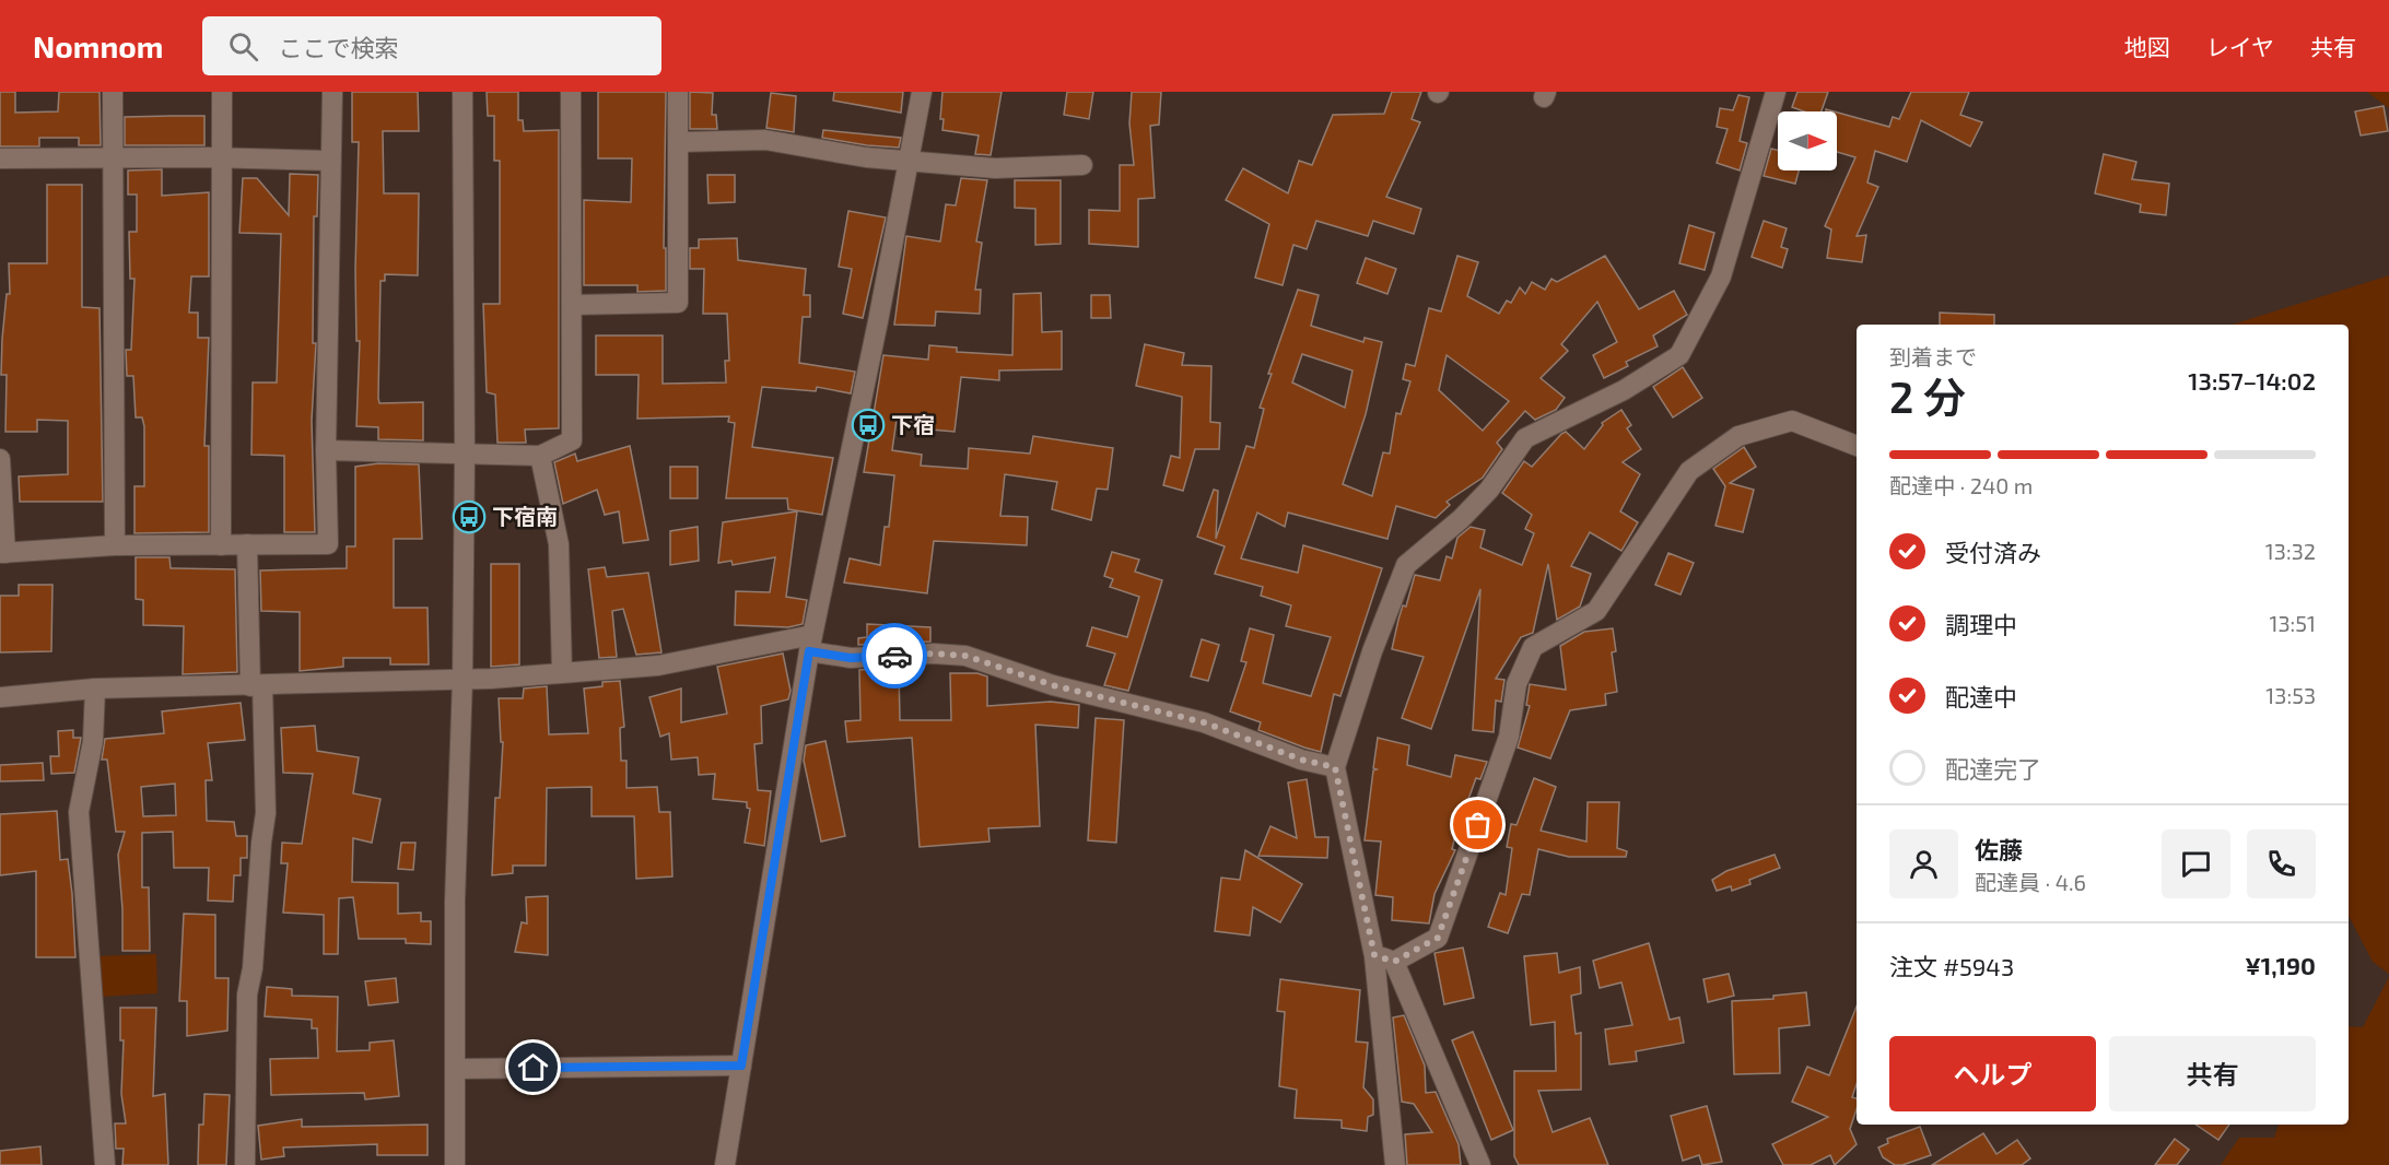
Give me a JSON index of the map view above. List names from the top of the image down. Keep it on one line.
{"places":{"bus stop":["下宿","下宿南"]},"north":"right","page":{"header":"Nomnom","search":"ここで検索","nav":["地図","レイヤ","共有"],"heading":["2 分","到着まで","13:57–14:02"],"panel":["佐藤","配達員 · 4.6","注文 #5943","¥1,190"],"bar":"配達中 · 240 m","list":[["受付済み","13:32"],["調理中","13:51"],["配達中","13:53"],"配達完了"],"buttons":["ヘルプ","共有"]}}
